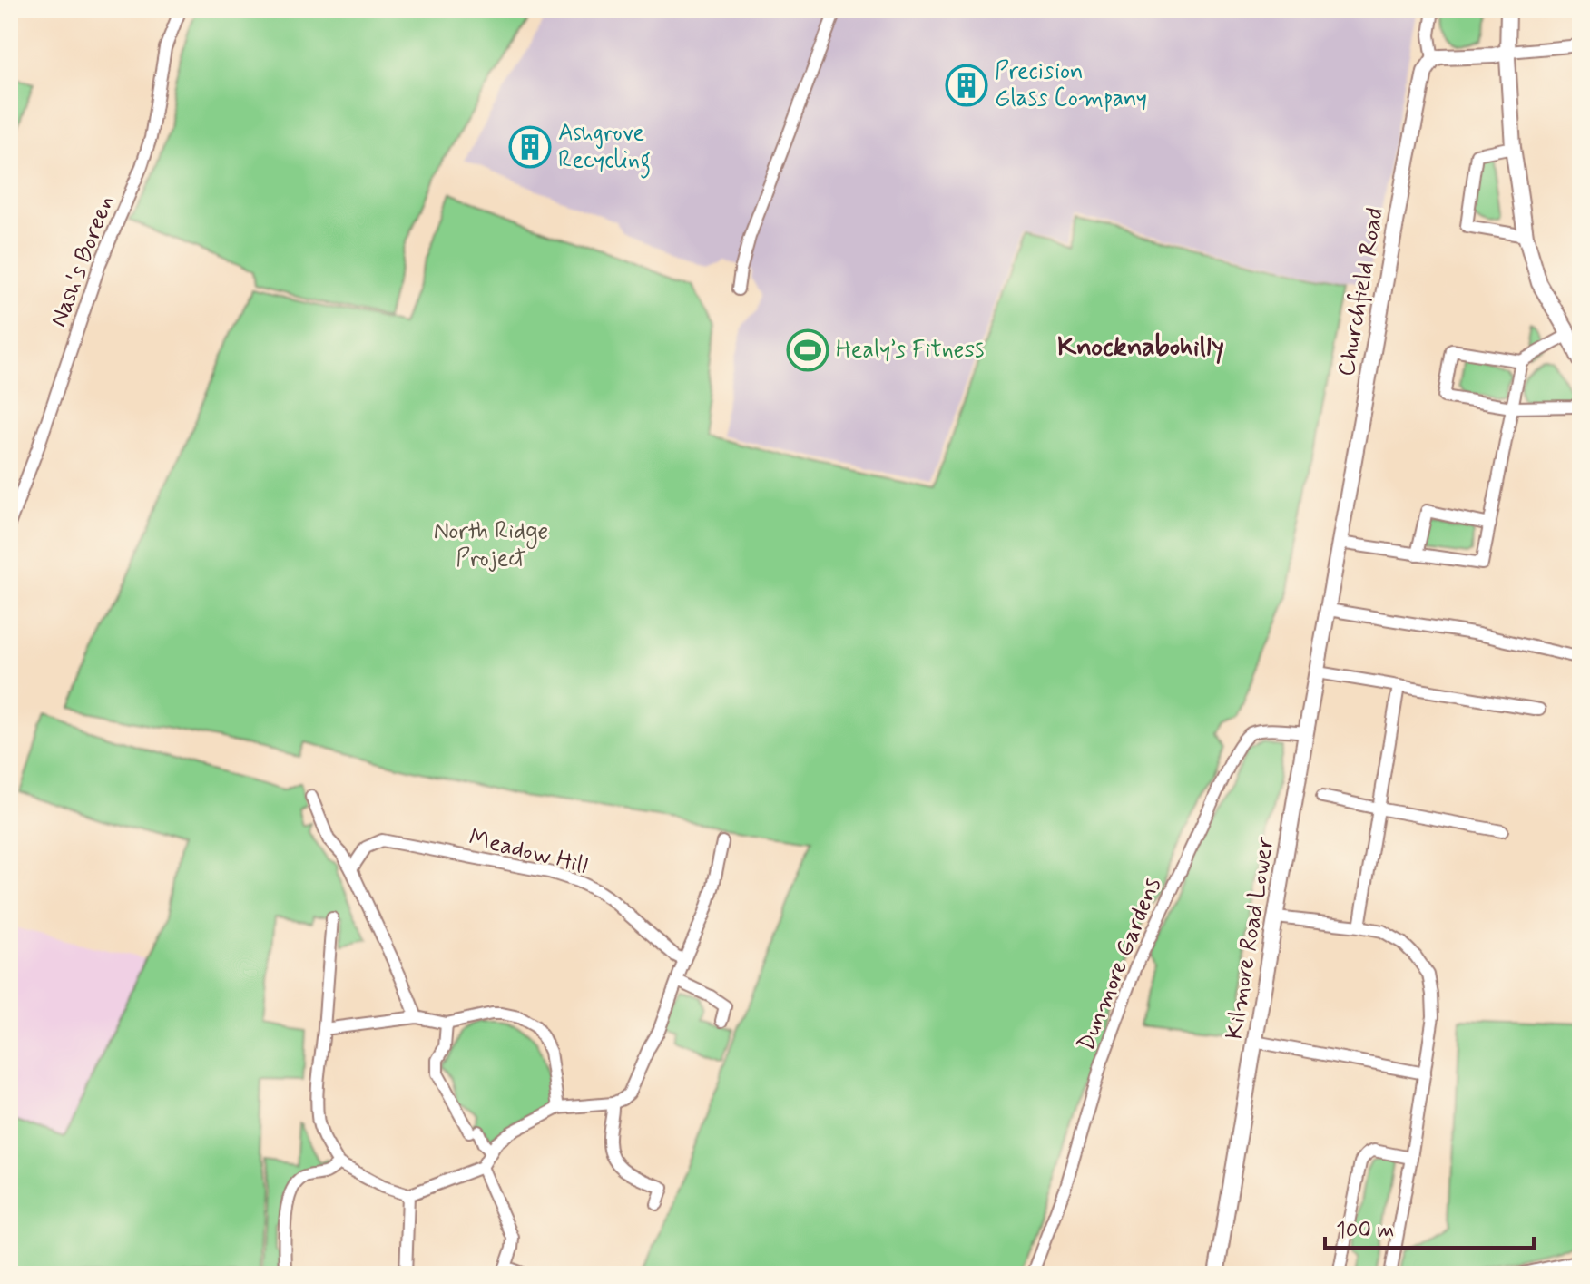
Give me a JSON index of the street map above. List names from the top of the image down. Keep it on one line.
{"streets":{"street":["Nash's Boreen","Churchfield Road","Meadow Hill","Kilmore Road Lower","Dunmore Gardens"]},"crossings":[["Churchfield Road","Kilmore Road Lower"],["Kilmore Road Lower","Dunmore Gardens"]],"districts":["Knocknabohilly"],"parks":["North Ridge Project"],"places":{"building":["Precision Glass Company","Ashgrove Recycling"],"sports":["Healy’s Fitness"]},"scale_bar":"100 m"}
